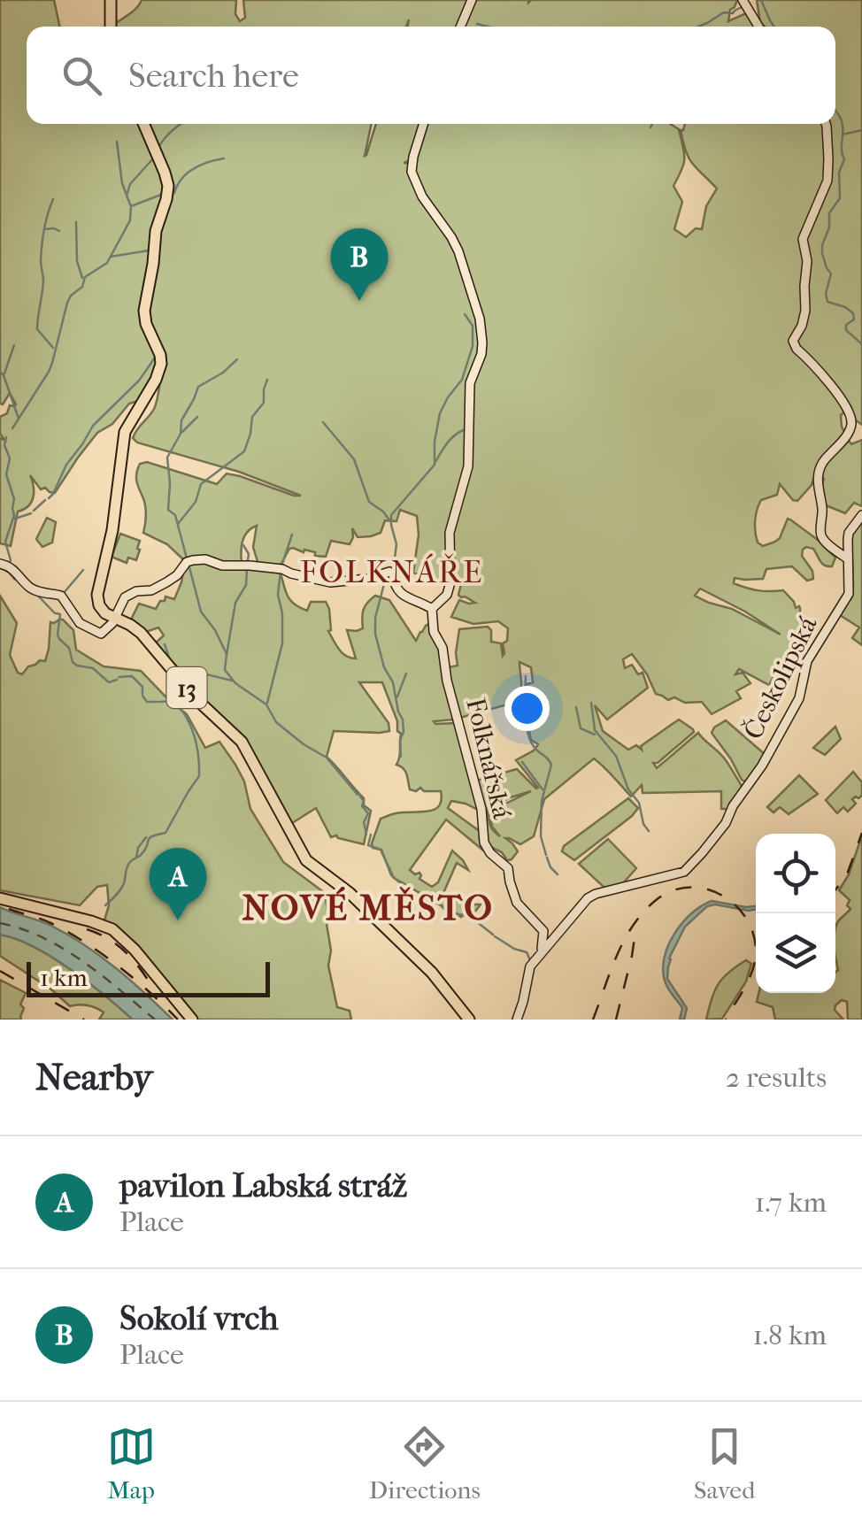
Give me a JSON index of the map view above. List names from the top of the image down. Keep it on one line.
{"streets":{"main road":["13"],"street":["Českolipská","Folknářská"]},"crossings":[["Českolipská","Folknářská"]],"districts":["FOLKNÁŘE","NOVÉ MĚSTO"],"scale_bar":"1 km","page":{"search":"Search here","pins":["B","A"],"scale":"1 km","heading":["Nearby","2 results"],"list":[{"mark":"A","name":"pavilon Labská stráž","note":"Place","value":"1.7 km"},{"mark":"B","name":"Sokolí vrch","note":"Place","value":"1.8 km"}],"nav":["Map","Directions","Saved"]}}
